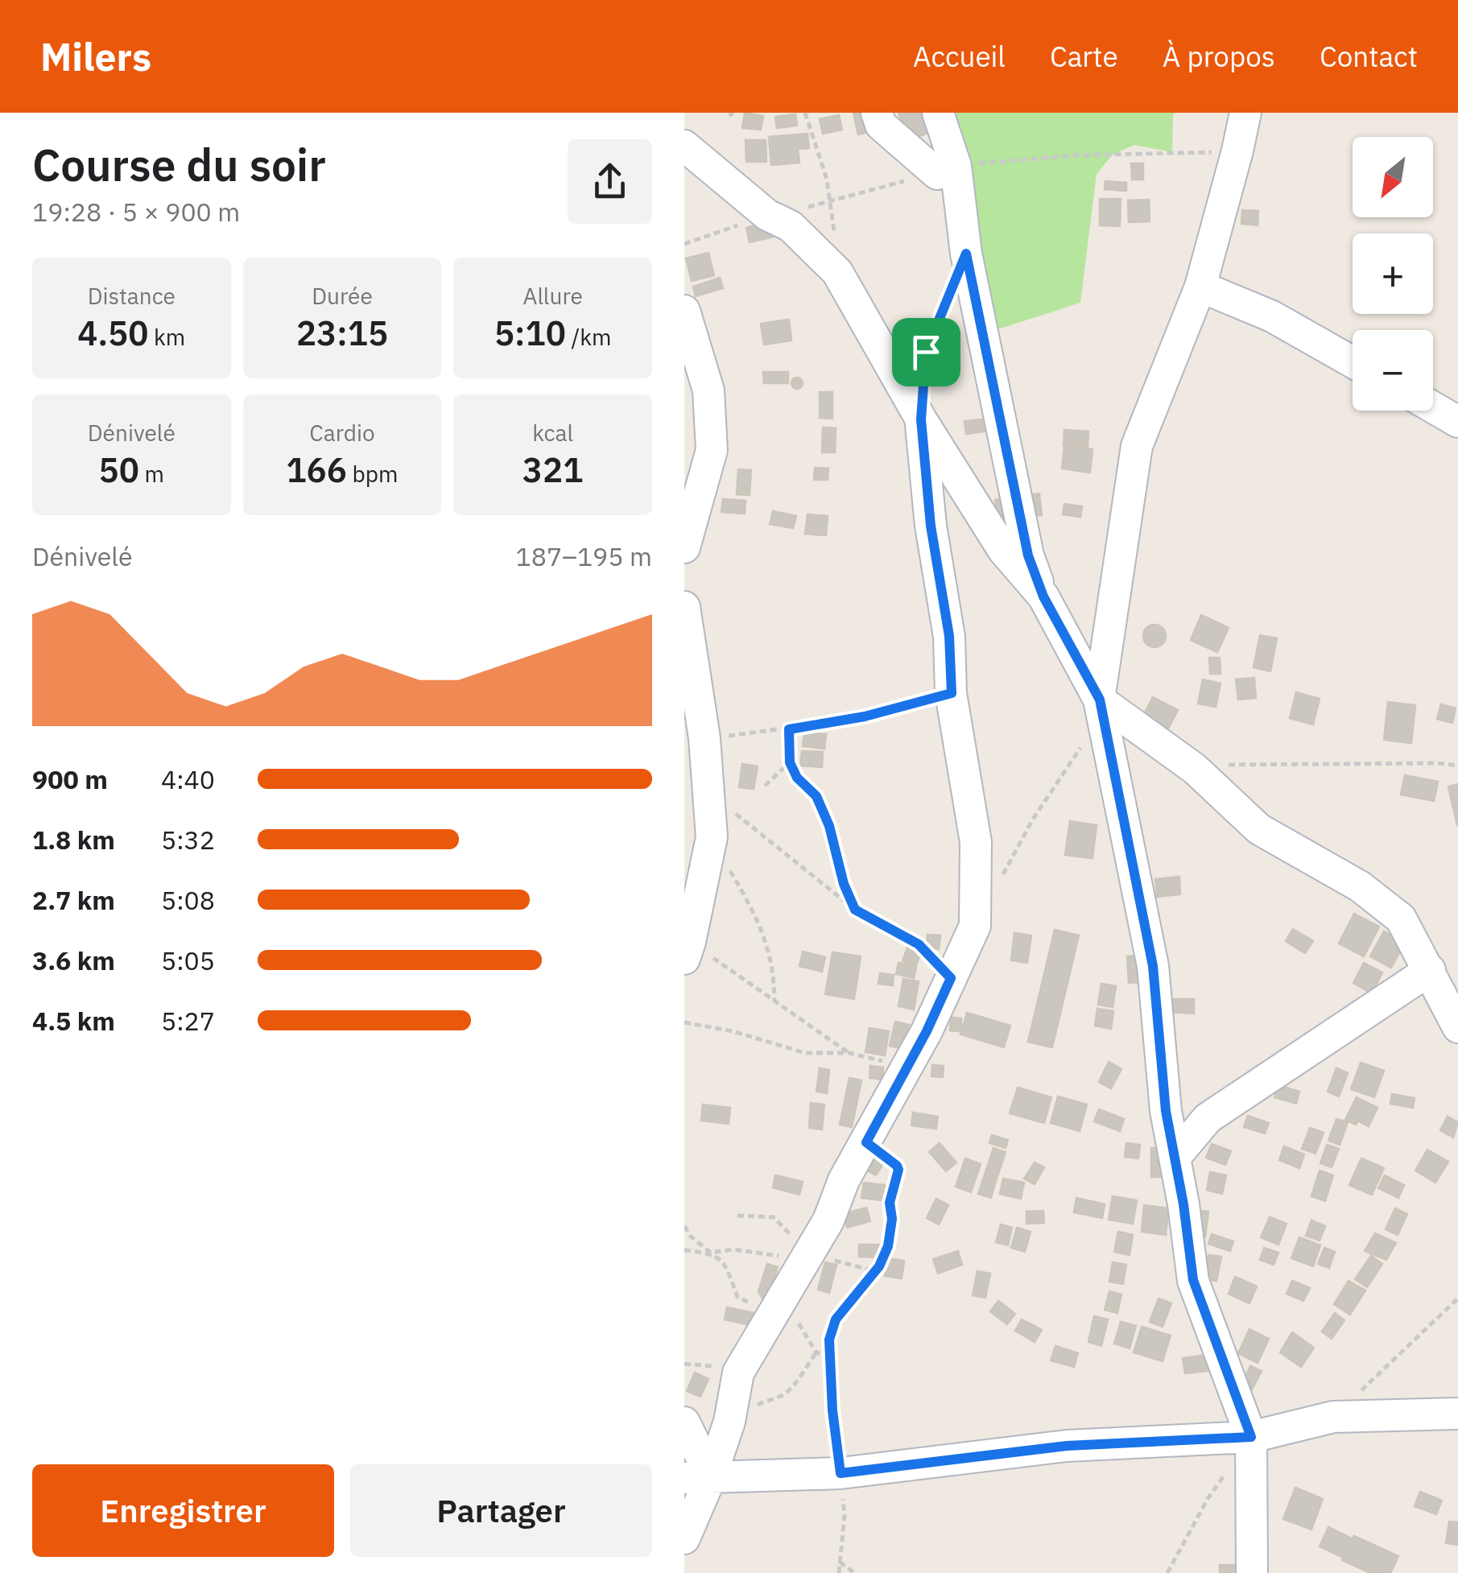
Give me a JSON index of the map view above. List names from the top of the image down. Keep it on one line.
{"north":"bottom left","page":{"header":"Milers","nav":["Accueil","Carte","À propos","Contact"],"heading":["Course du soir","19:28 · 5 × 900 m"],"map_buttons":["+","−"],"stats":[["Distance","4.50 km"],["Durée","23:15"],["Allure","5:10 /km"],["Dénivelé","50 m"],["Cardio","166 bpm"],["kcal","321"]],"chart":["Dénivelé","187–195 m"],"list":[{"name":"900 m","note":"4:40"},{"name":"1.8 km","note":"5:32"},{"name":"2.7 km","note":"5:08"},{"name":"3.6 km","note":"5:05"},{"name":"4.5 km","note":"5:27"}],"buttons":["Enregistrer","Partager"]}}
